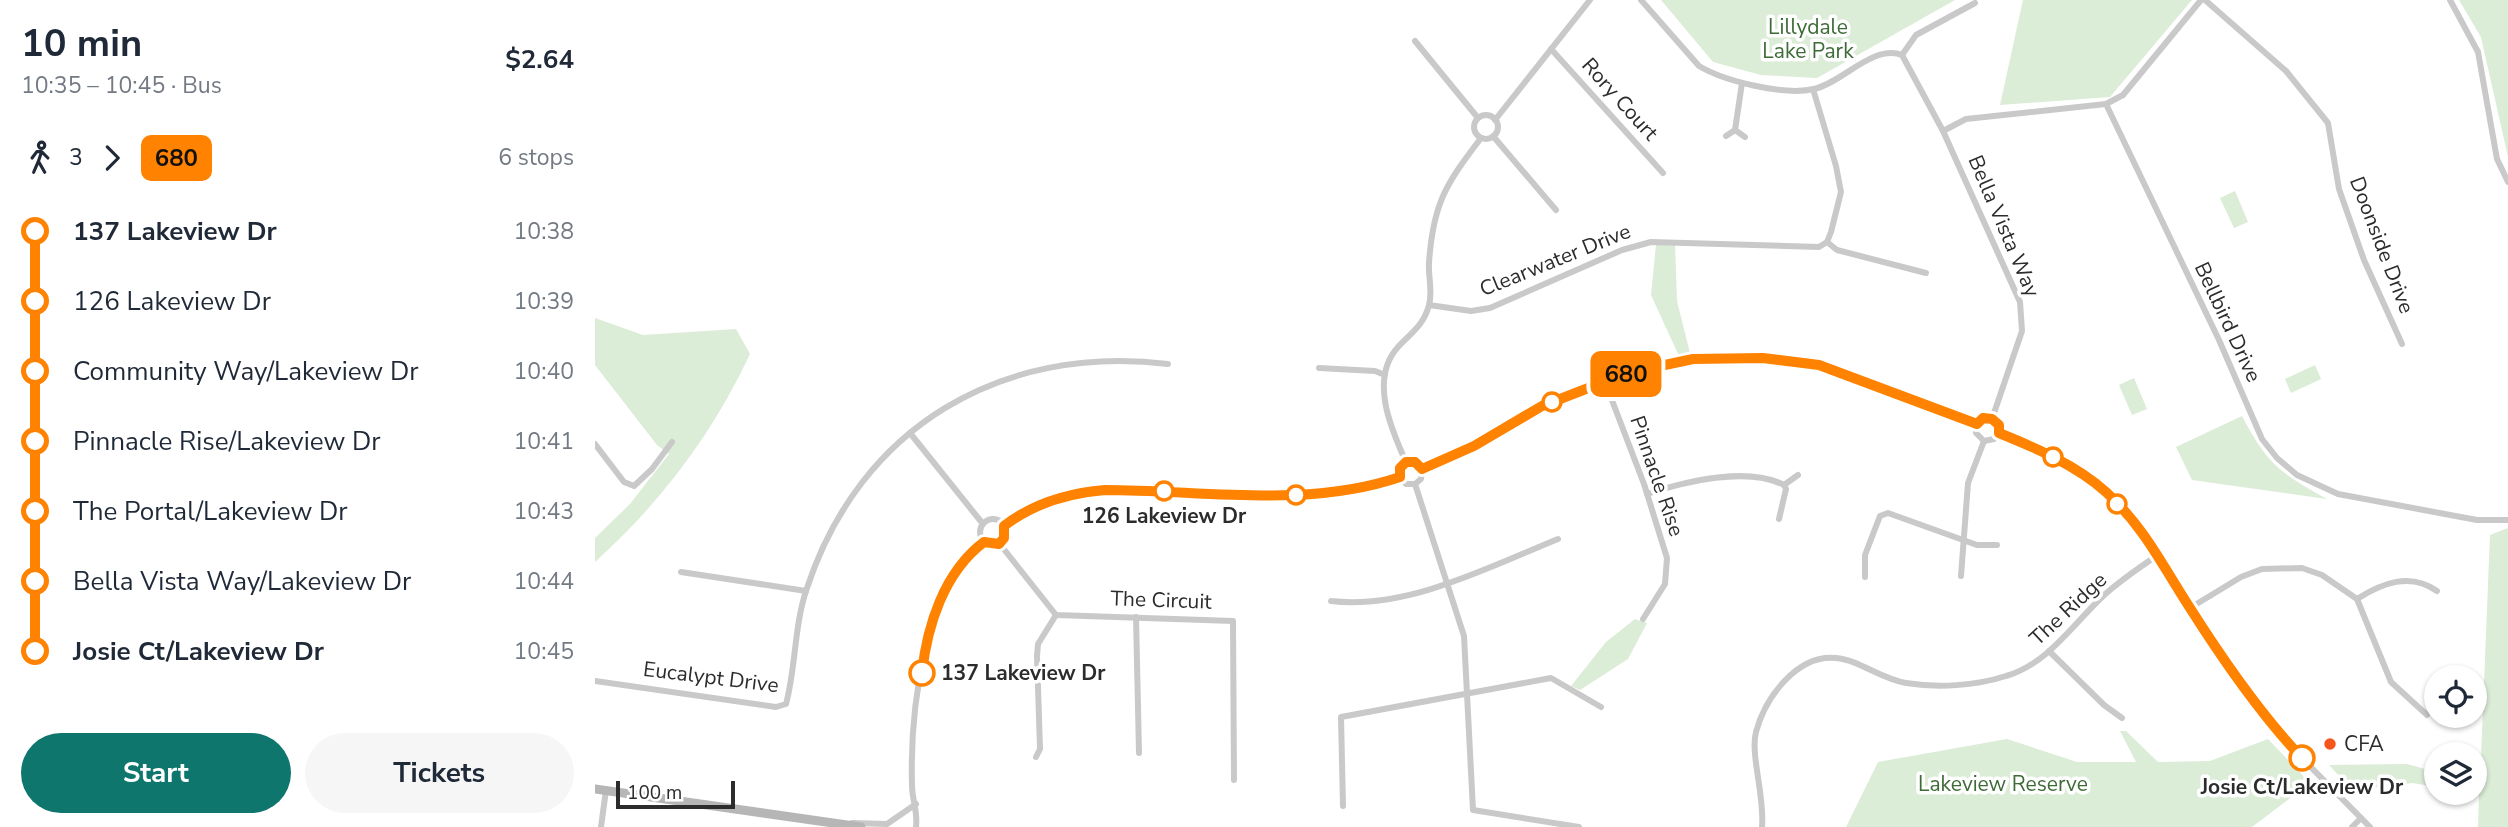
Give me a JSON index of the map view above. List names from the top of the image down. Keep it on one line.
{"streets":{"street":["Rory Court","Bella Vista Way","Doonside Drive","Clearwater Drive","Bellbird Drive","Pinnacle Rise","The Circuit","The Ridge","Eucalypt Drive"]},"parks":["Lillydale Lake Park","Lakeview Reserve"],"places":["126 Lakeview Dr","137 Lakeview Dr","CFA","Josie Ct/Lakeview Dr"],"lines":["bus line 680"],"scale_bar":"100 m","page":{"heading":["10 min","10:35 – 10:45 · Bus","$2.64"],"on_map":"680","legs":["3","680","6 stops"],"list":[{"name":"137 Lakeview Dr","value":"10:38"},{"name":"126 Lakeview Dr","value":"10:39"},{"name":"Community Way/Lakeview Dr","value":"10:40"},{"name":"Pinnacle Rise/Lakeview Dr","value":"10:41"},{"name":"The Portal/Lakeview Dr","value":"10:43"},{"name":"Bella Vista Way/Lakeview Dr","value":"10:44"},{"name":"Josie Ct/Lakeview Dr","value":"10:45"}],"buttons":["Start","Tickets"],"scale":"100 m"}}
